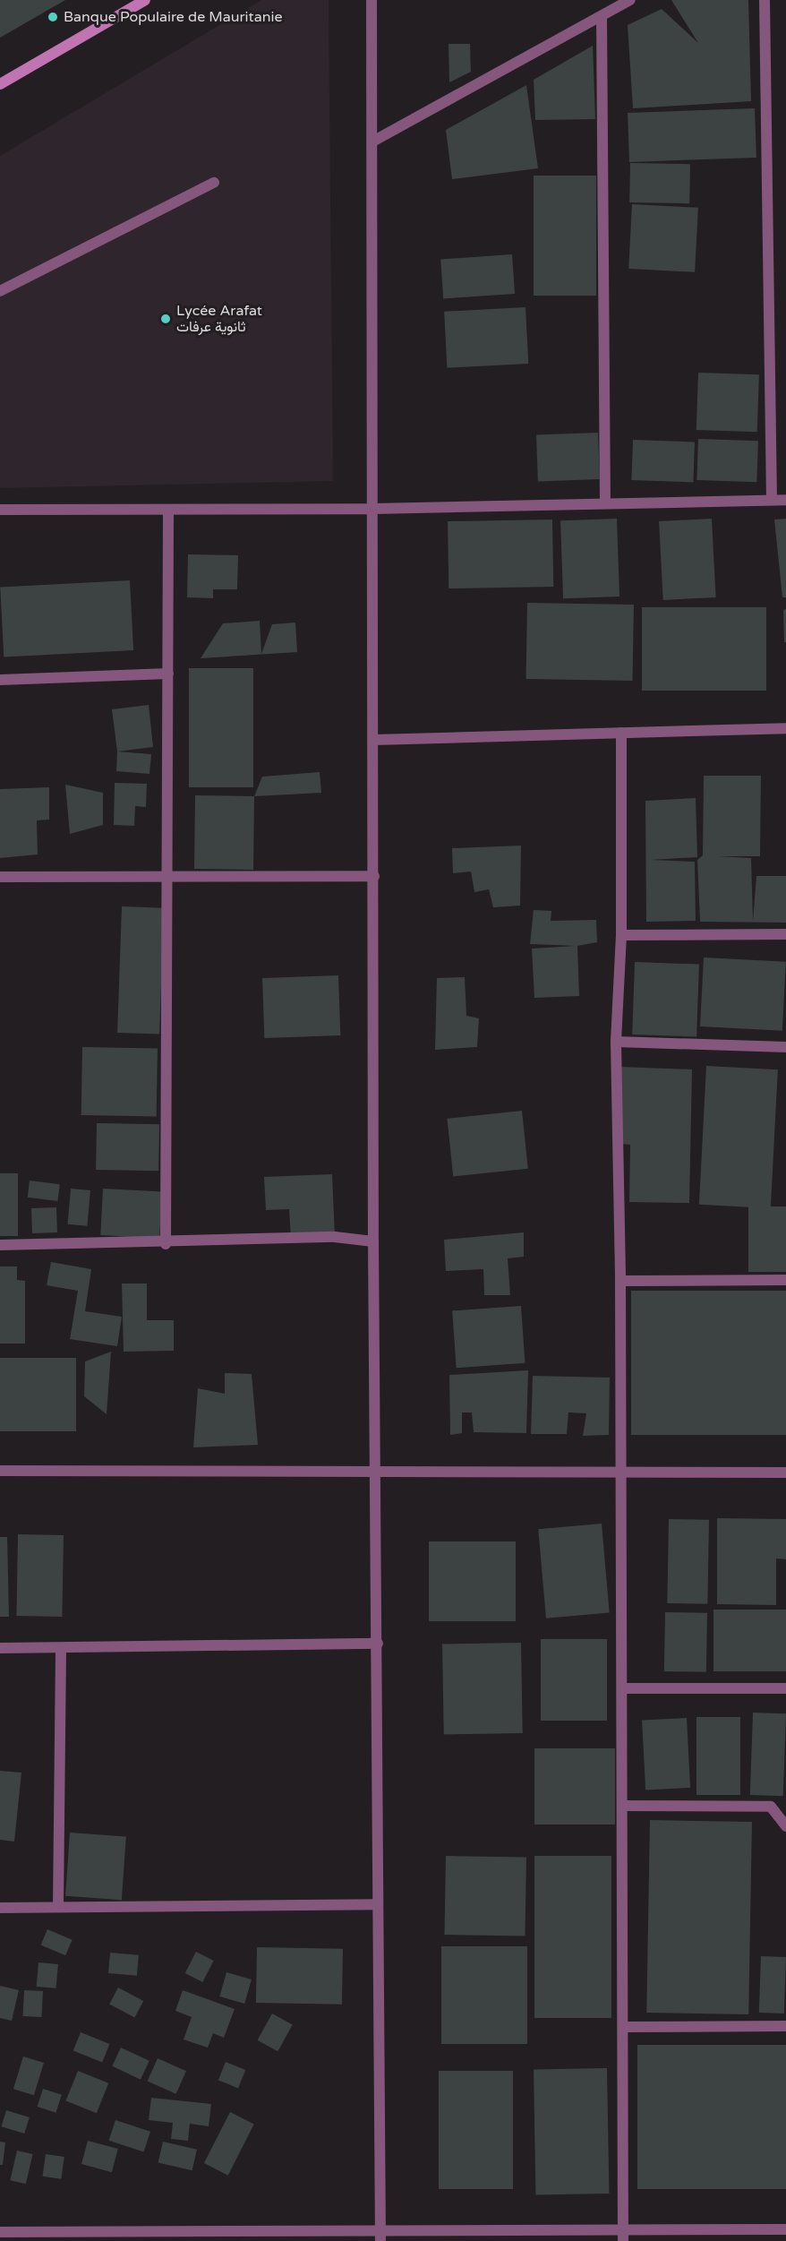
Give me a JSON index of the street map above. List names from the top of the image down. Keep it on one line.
{"places":["Banque Populaire de Mauritanie","Lycée Arafat ثانوية عرفات"]}
